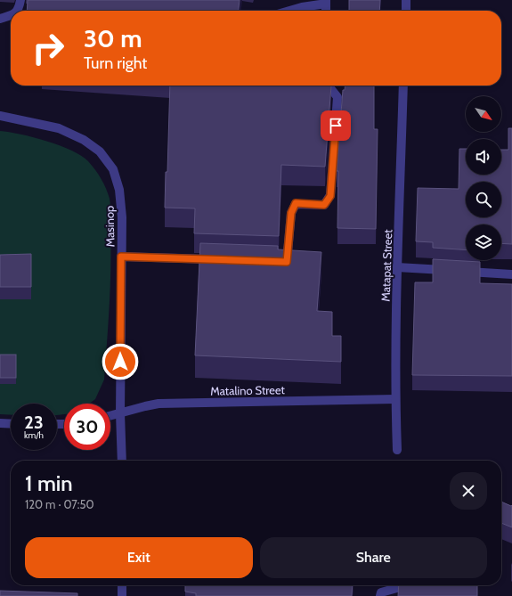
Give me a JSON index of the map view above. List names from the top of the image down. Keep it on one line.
{"streets":{"street":["Masinop","Matapat Street","Matalino Street"]},"crossings":[["Masinop","Matalino Street"],["Matapat Street","Matalino Street"]],"north":"bottom right","page":{"turn":["30 m","Turn right"],"speed":"23 km/h","limit":"30","heading":["1 min","120 m · 07:50"],"buttons":["Exit","Share"]}}
